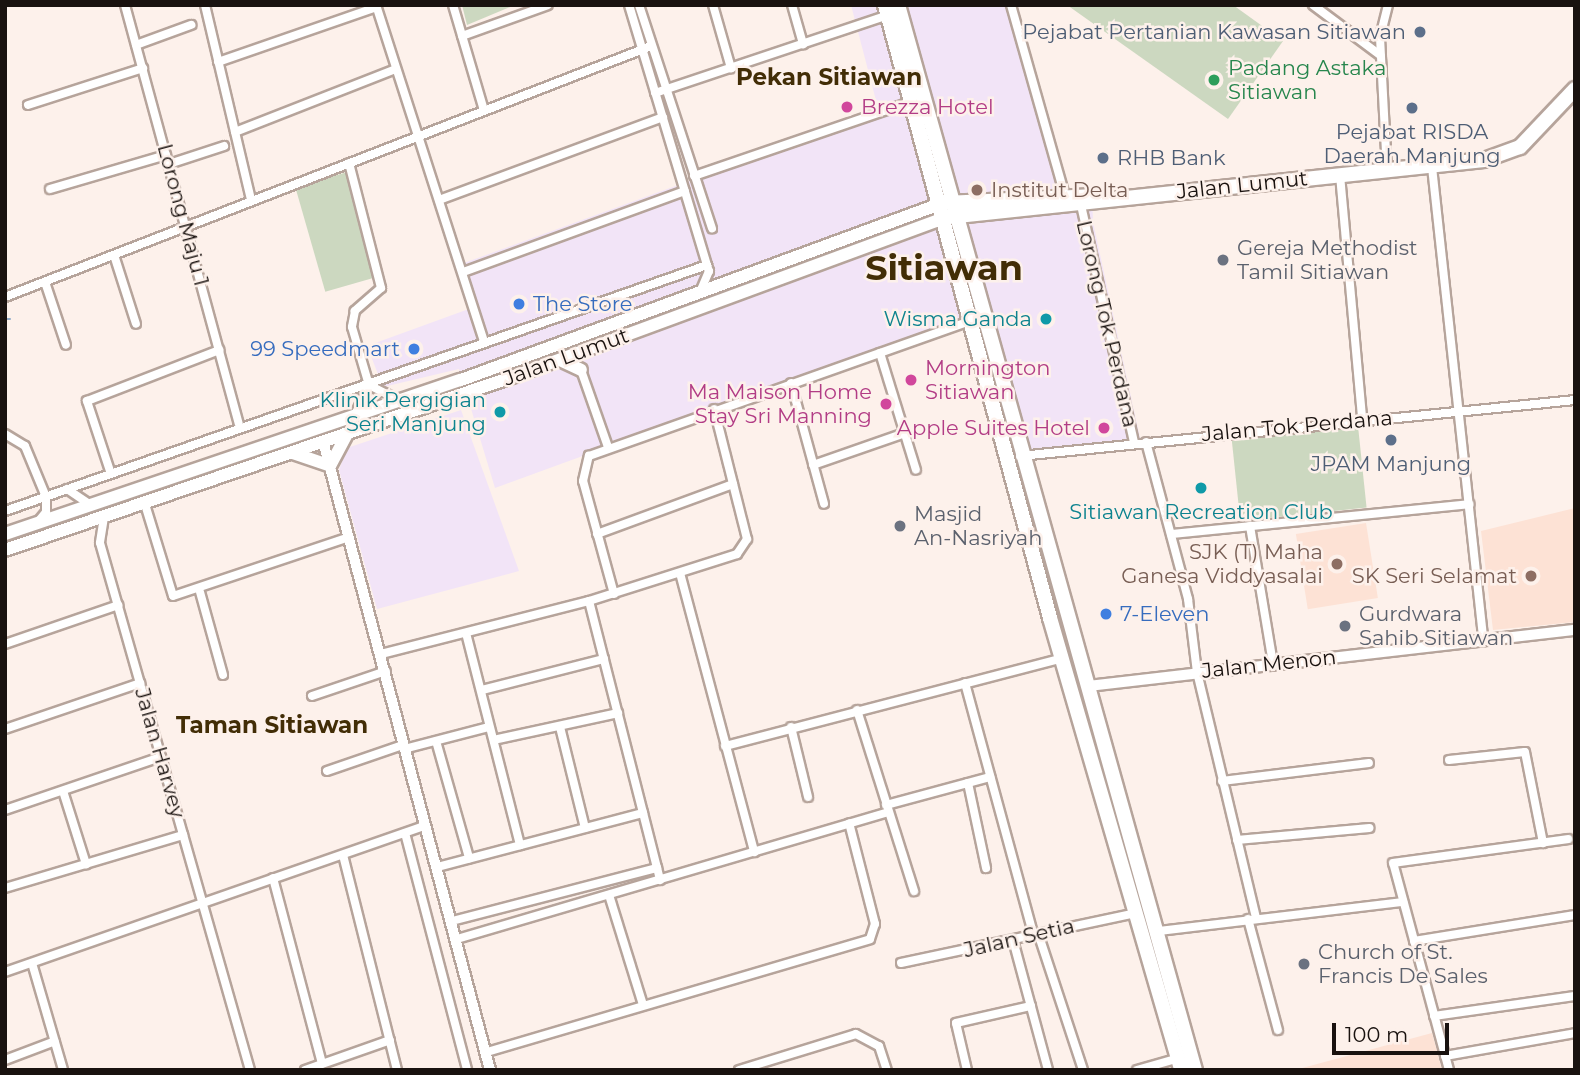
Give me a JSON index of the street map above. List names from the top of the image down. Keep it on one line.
{"streets":{"highway":["Jalan Lumut"],"street":["Lorong Maju 1","Lorong Tok Perdana","Jalan Tok Perdana","Jalan Menon","Jalan Harvey","Jalan Setia"]},"crossings":[["Jalan Lumut","Lorong Tok Perdana"],["Lorong Tok Perdana","Jalan Tok Perdana"],["Lorong Tok Perdana","Jalan Menon"]],"districts":["Pekan Sitiawan","Sitiawan","Taman Sitiawan"],"places":["Pejabat Pertanian Kawasan Sitiawan","Padang Astaka Sitiawan","Brezza Hotel","Pejabat RISDA Daerah Manjung","RHB Bank","Institut Delta","Gereja Methodist Tamil Sitiawan","The Store","Wisma Ganda","99 Speedmart","Mornington Sitiawan","Ma Maison Home Stay Sri Manning","Klinik Pergigian Seri Manjung","Apple Suites Hotel","JPAM Manjung","Sitiawan Recreation Club","Masjid An-Nasriyah","SJK (T) Maha Ganesa Viddyasalai","SK Seri Selamat","7-Eleven","Gurdwara Sahib Sitiawan","Church of St. Francis De Sales"],"scale_bar":"100 m"}
